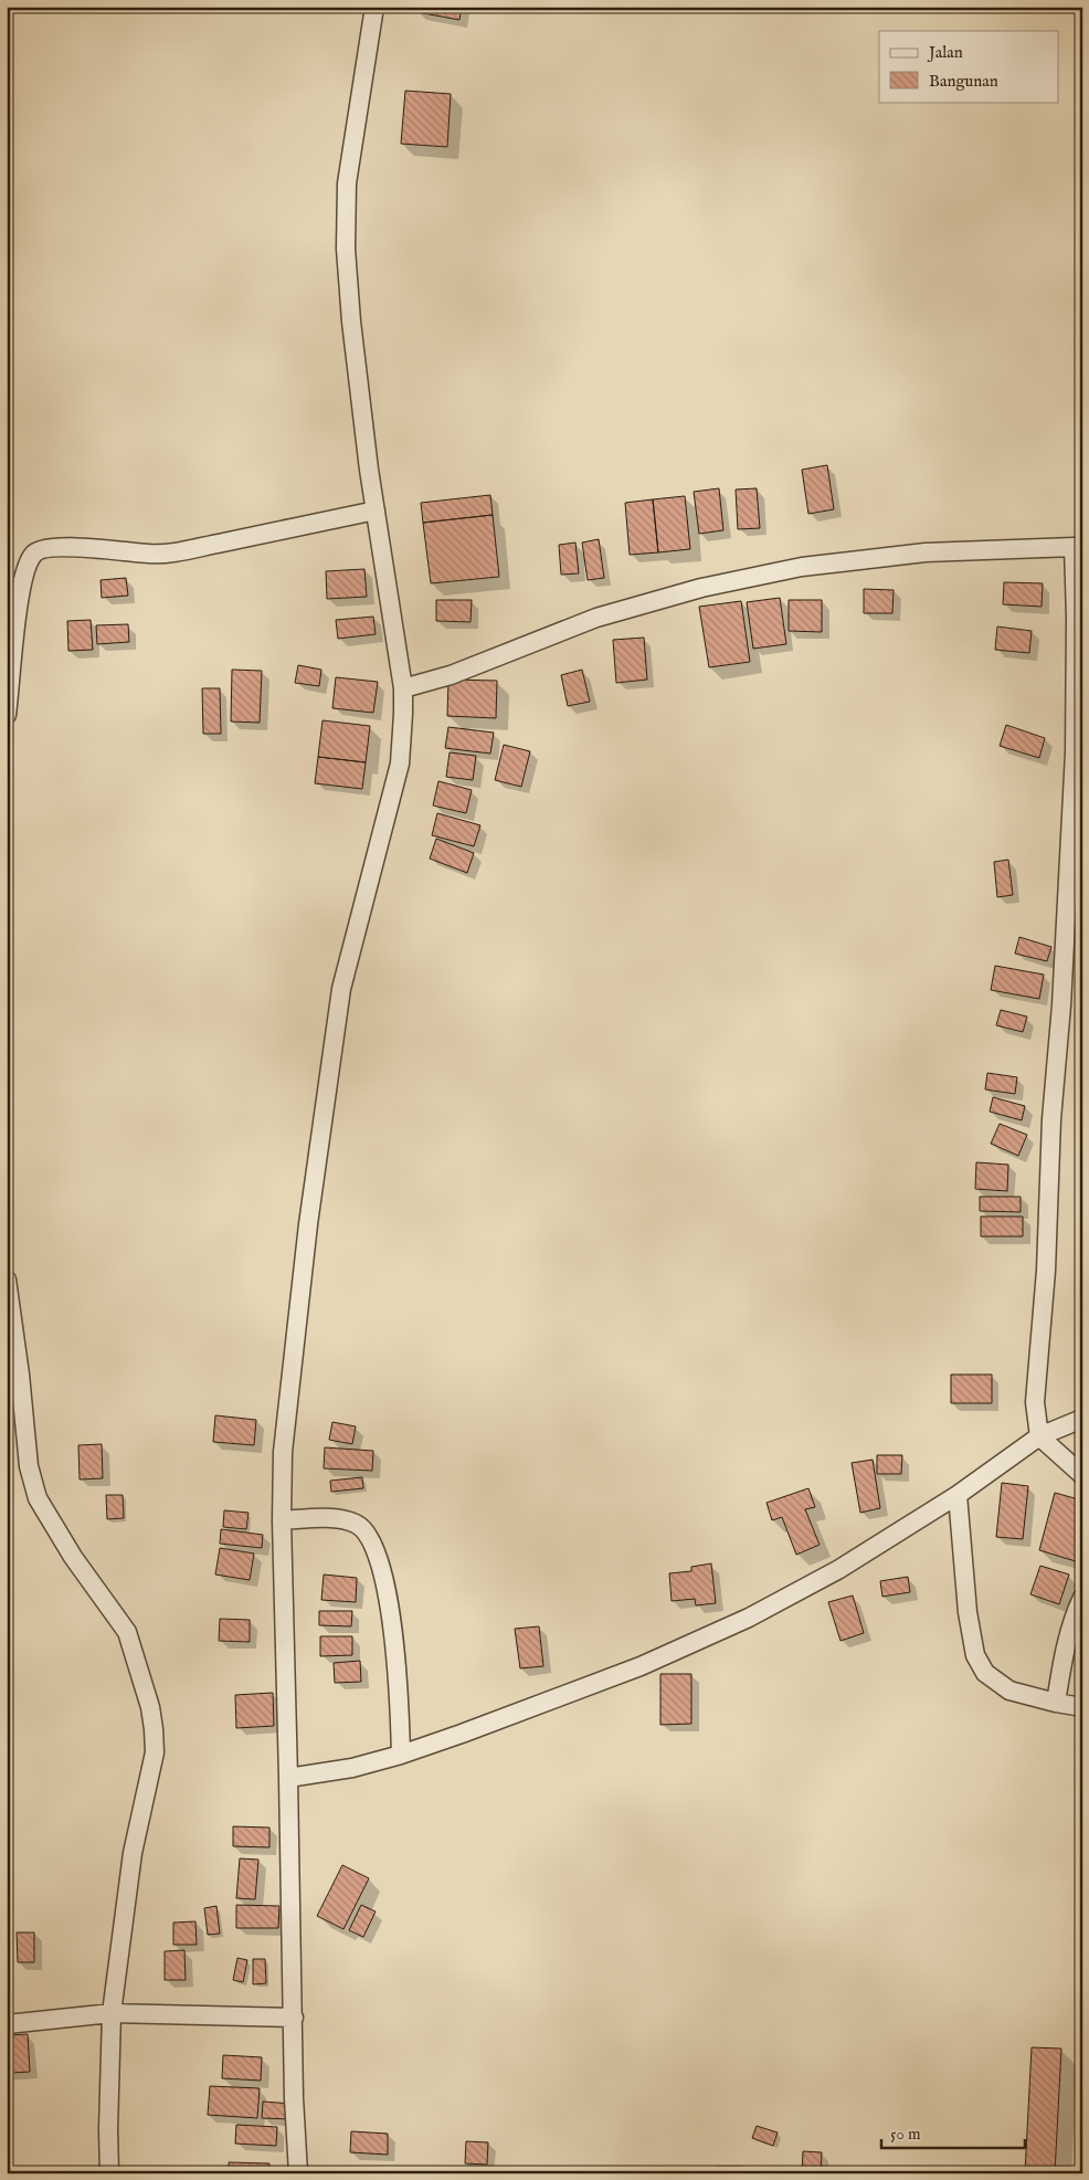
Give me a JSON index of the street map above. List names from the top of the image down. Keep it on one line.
{"legend":["Jalan","Bangunan"],"scale_bar":"50 m"}
